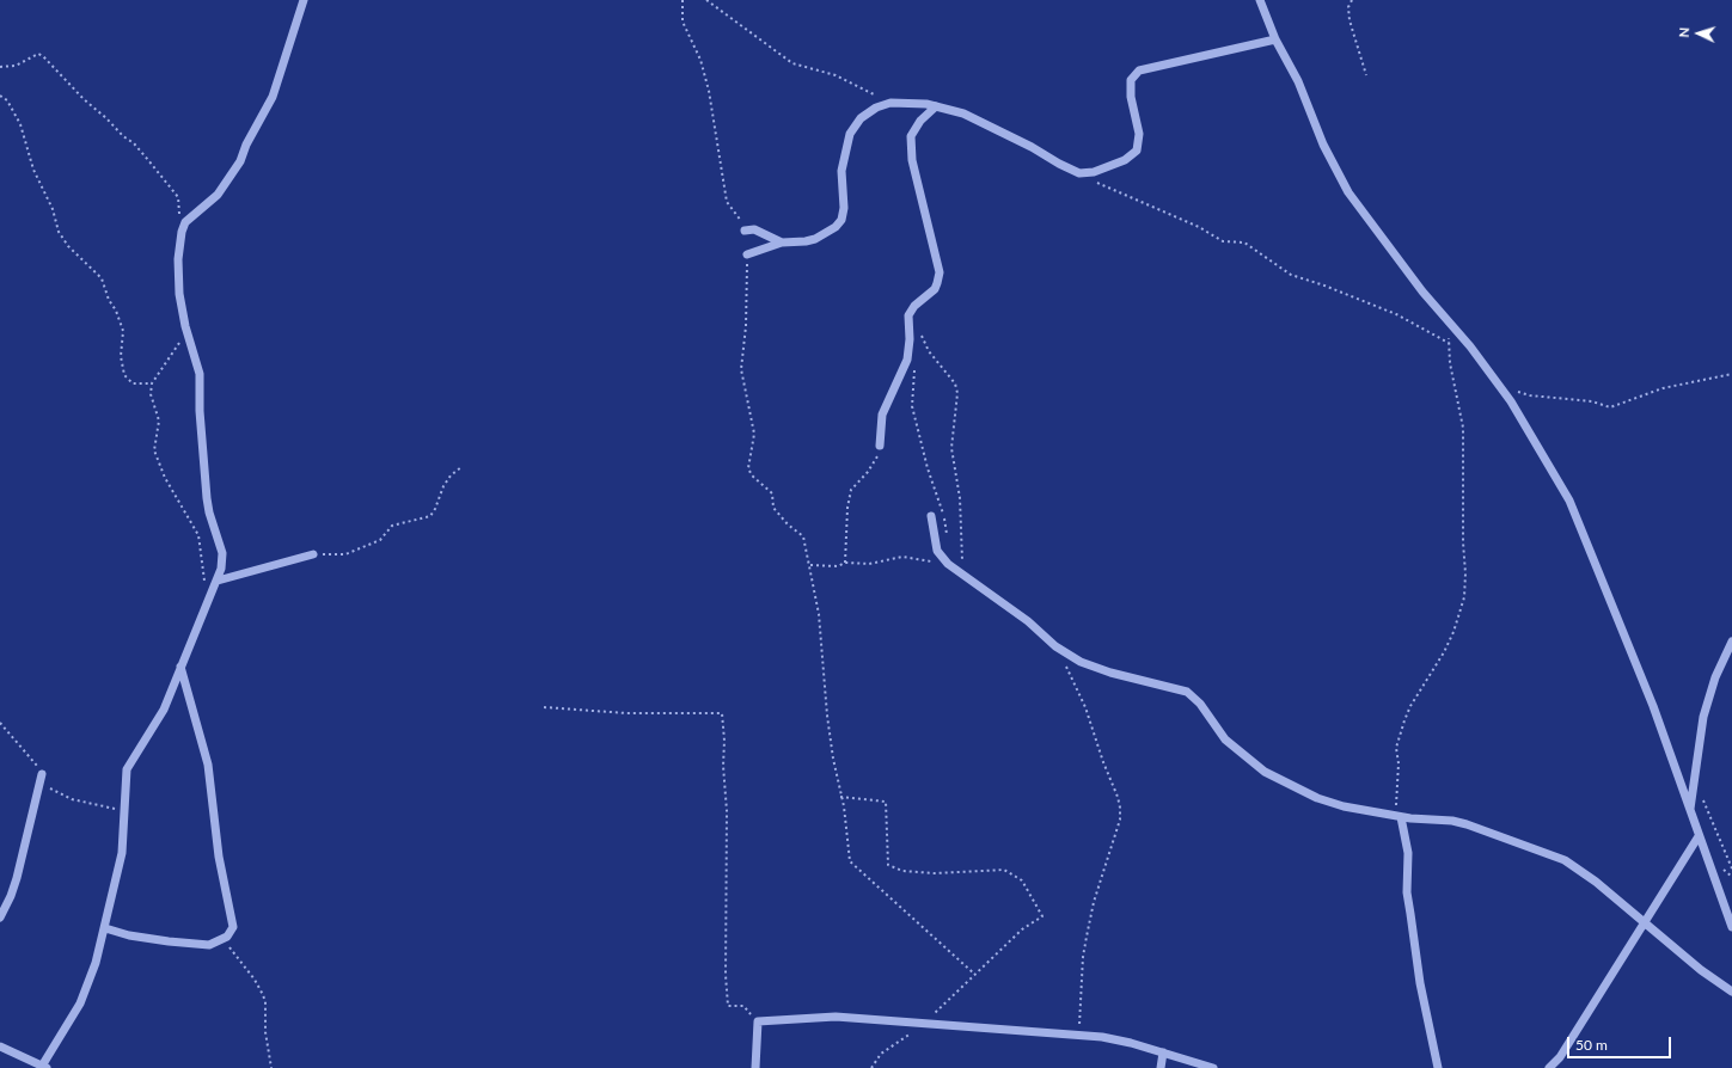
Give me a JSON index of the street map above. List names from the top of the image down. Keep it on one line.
{"scale_bar":"50 m","north":"left"}
